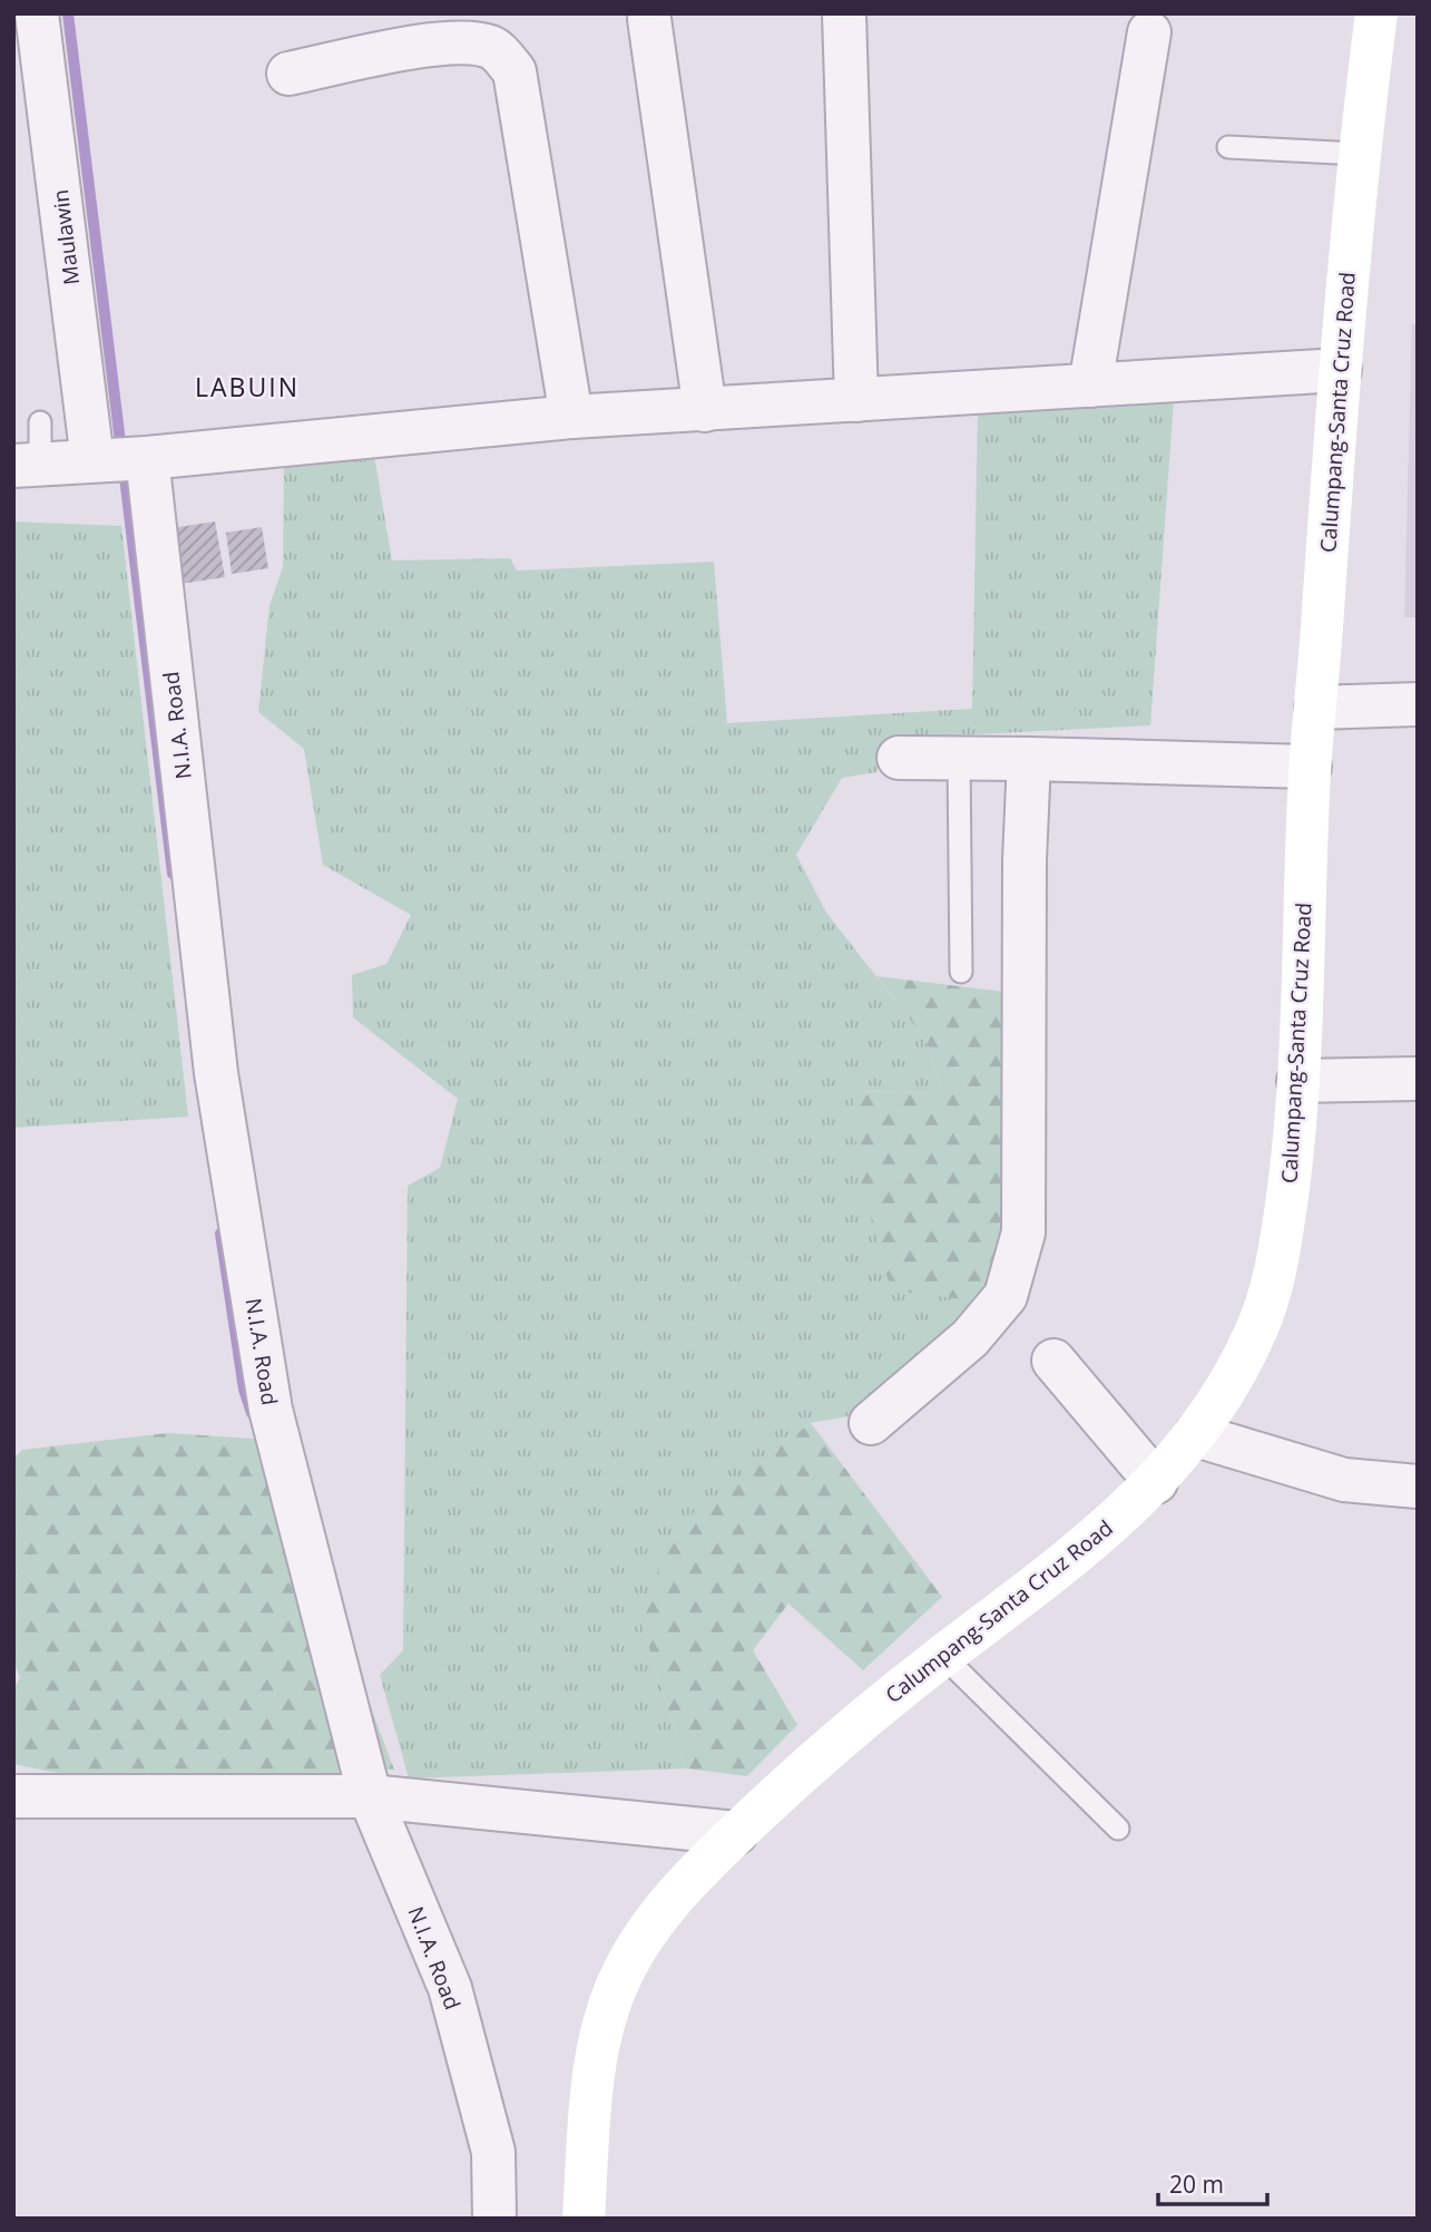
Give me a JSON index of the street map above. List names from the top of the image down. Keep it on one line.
{"streets":{"main road":["Calumpang-Santa Cruz Road"],"street":["Maulawin","N.I.A. Road"]},"districts":["LABUIN"],"scale_bar":"20 m"}
